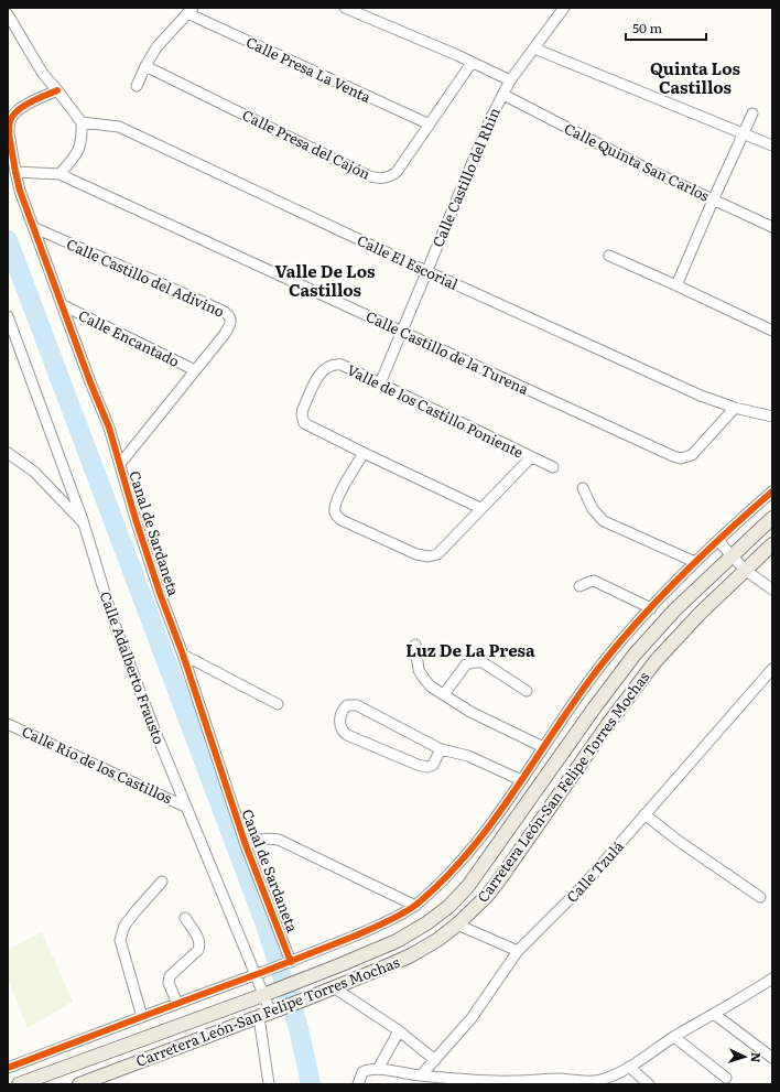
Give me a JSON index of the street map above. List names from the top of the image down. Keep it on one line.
{"streets":{"main road":["Carretera León-San Felipe Torres Mochas"],"street":["Calle Presa La Venta","Calle Presa del Cajón","Calle Quinta San Carlos","Calle Castillo del Rhin","Calle El Escorial","Calle Castillo del Adivino","Calle Encantado","Calle Castillo de la Turena","Valle de los Castillo Poniente","Canal de Sardaneta","Calle Adalberto Frausto","Calle Río de los Castillos","Calle Tzulá"]},"crossings":[["Calle Presa La Venta","Calle Presa del Cajón"],["Calle Quinta San Carlos","Calle Castillo del Rhin"],["Calle Castillo del Rhin","Calle El Escorial"],["Calle Castillo del Rhin","Calle Castillo de la Turena"],["Calle Castillo del Rhin","Valle de los Castillo Poniente"],["Calle El Escorial","Calle Castillo de la Turena"],["Calle El Escorial","Canal de Sardaneta"],["Calle Castillo del Adivino","Calle Encantado"],["Calle Castillo del Adivino","Canal de Sardaneta"],["Calle Encantado","Canal de Sardaneta"],["Calle Castillo de la Turena","Canal de Sardaneta"],["Calle Adalberto Frausto","Calle Río de los Castillos"],["Calle Adalberto Frausto","Carretera León-San Felipe Torres Mochas"]],"districts":["Quinta Los Castillos","Valle De Los Castillos","Luz De La Presa"],"scale_bar":"50 m","north":"right"}
